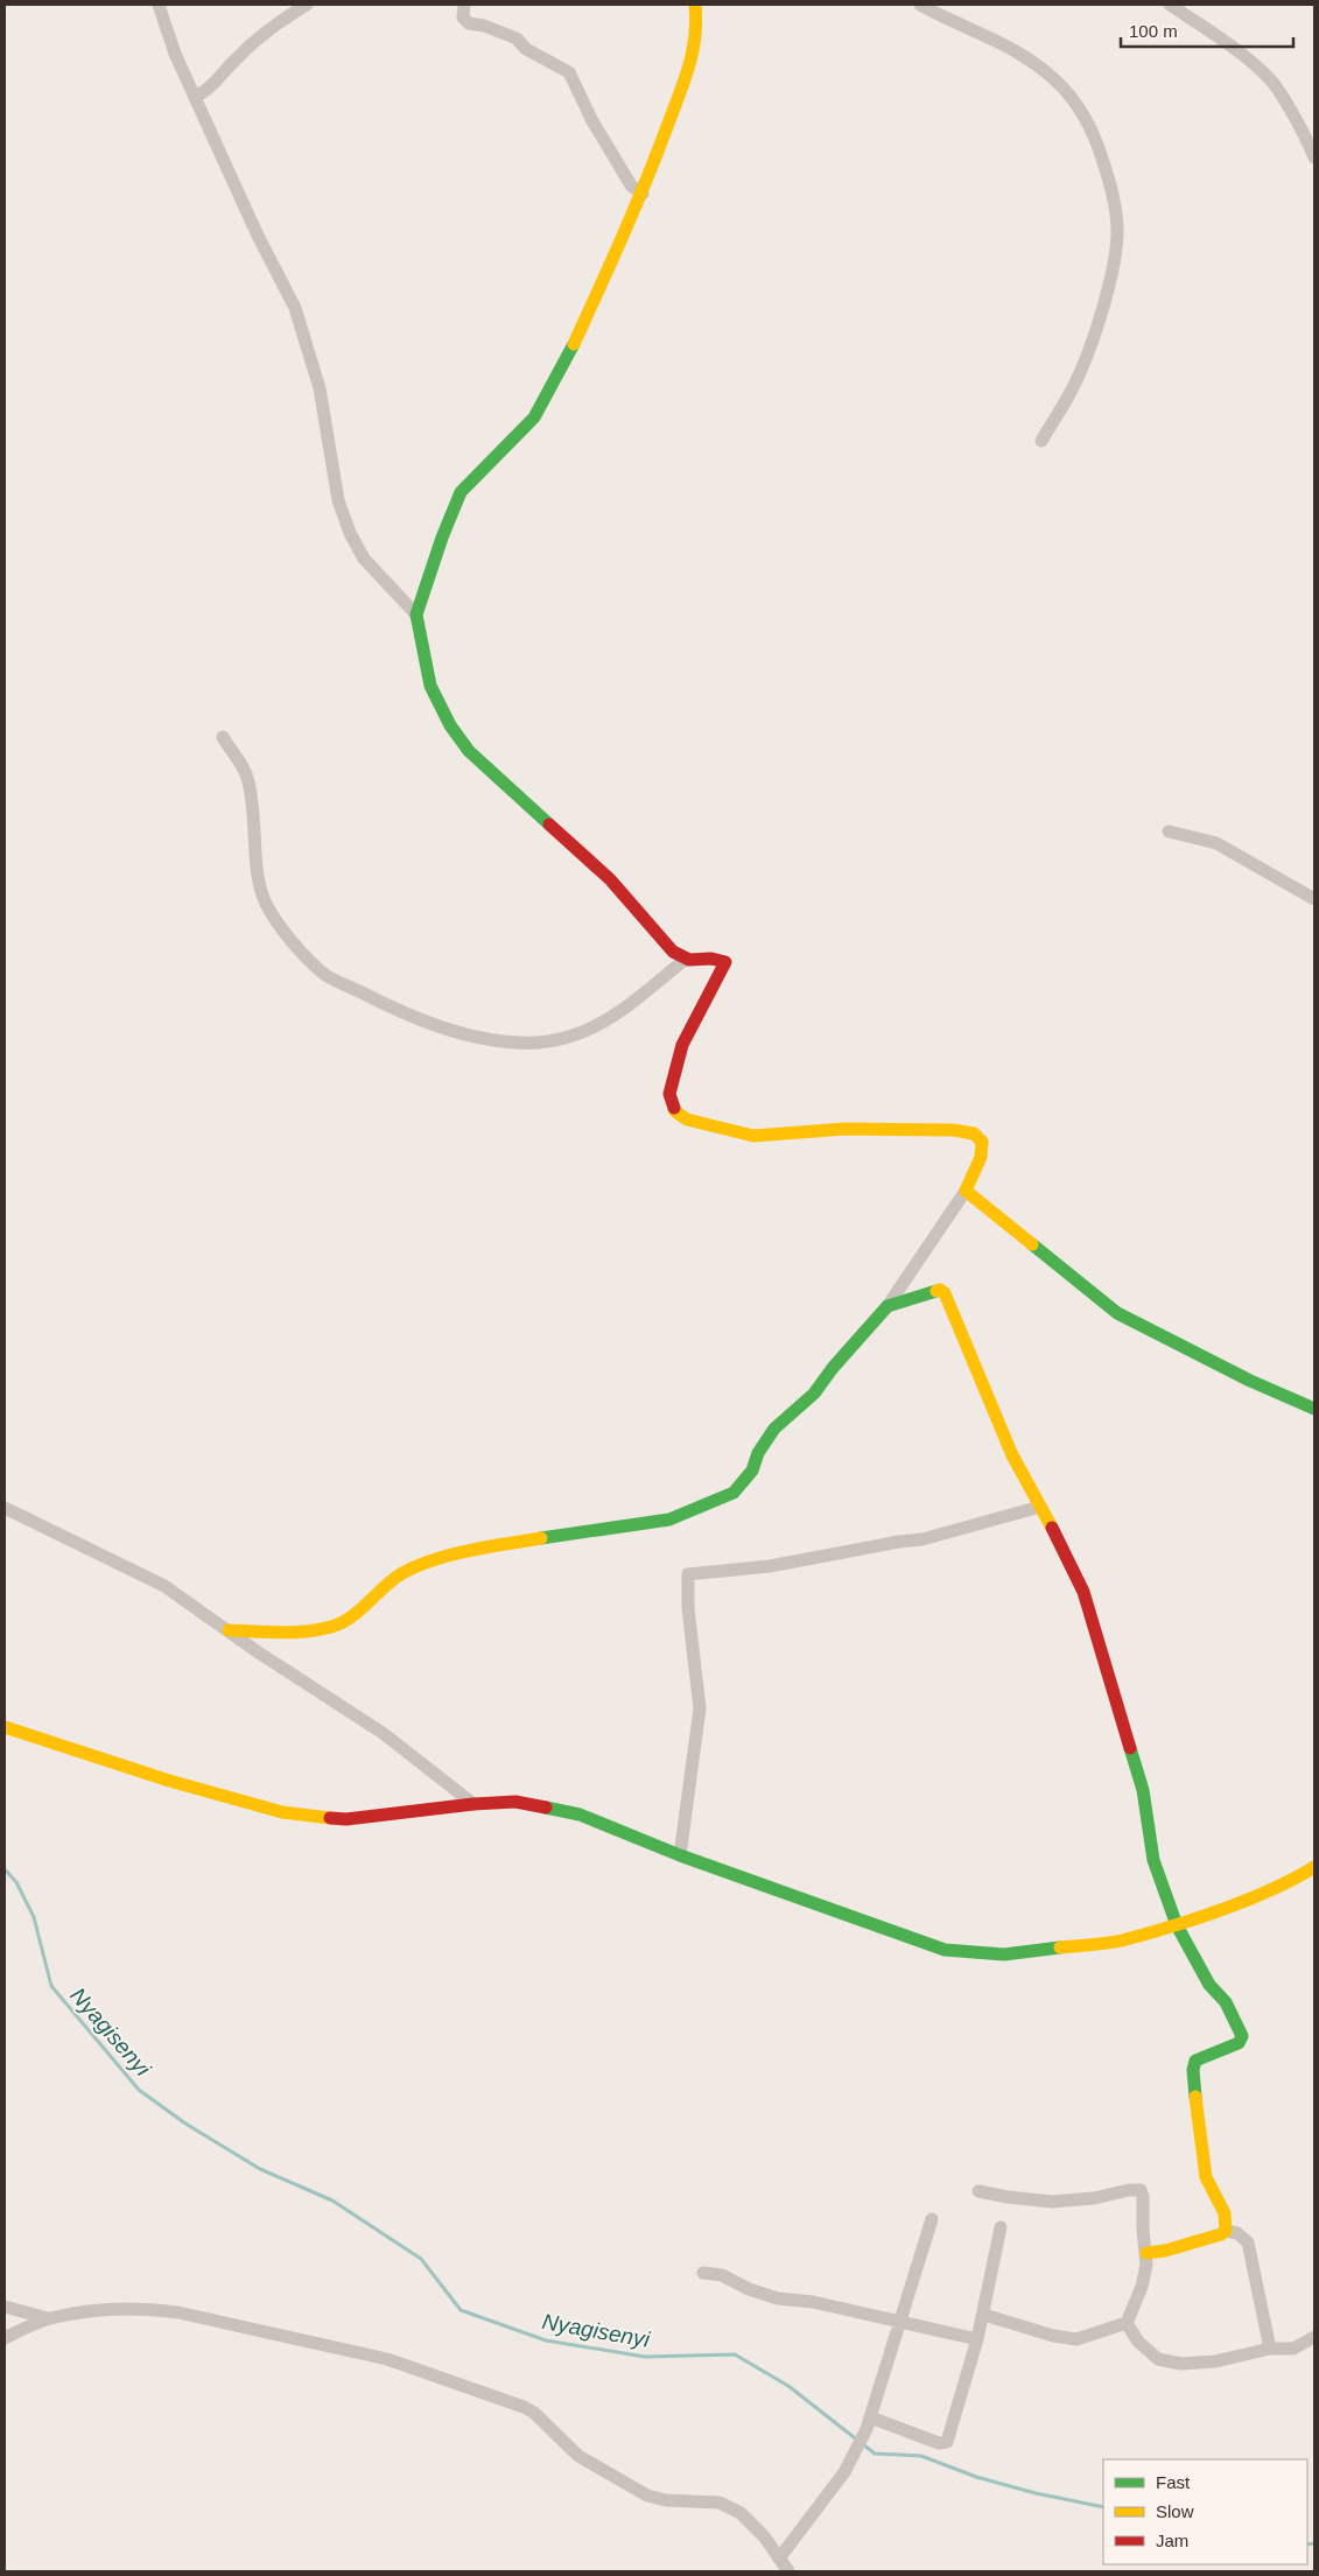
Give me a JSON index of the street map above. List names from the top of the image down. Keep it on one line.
{"water":["Nyagisenyi"],"legend":["Fast","Slow","Jam"],"scale_bar":"100 m"}
